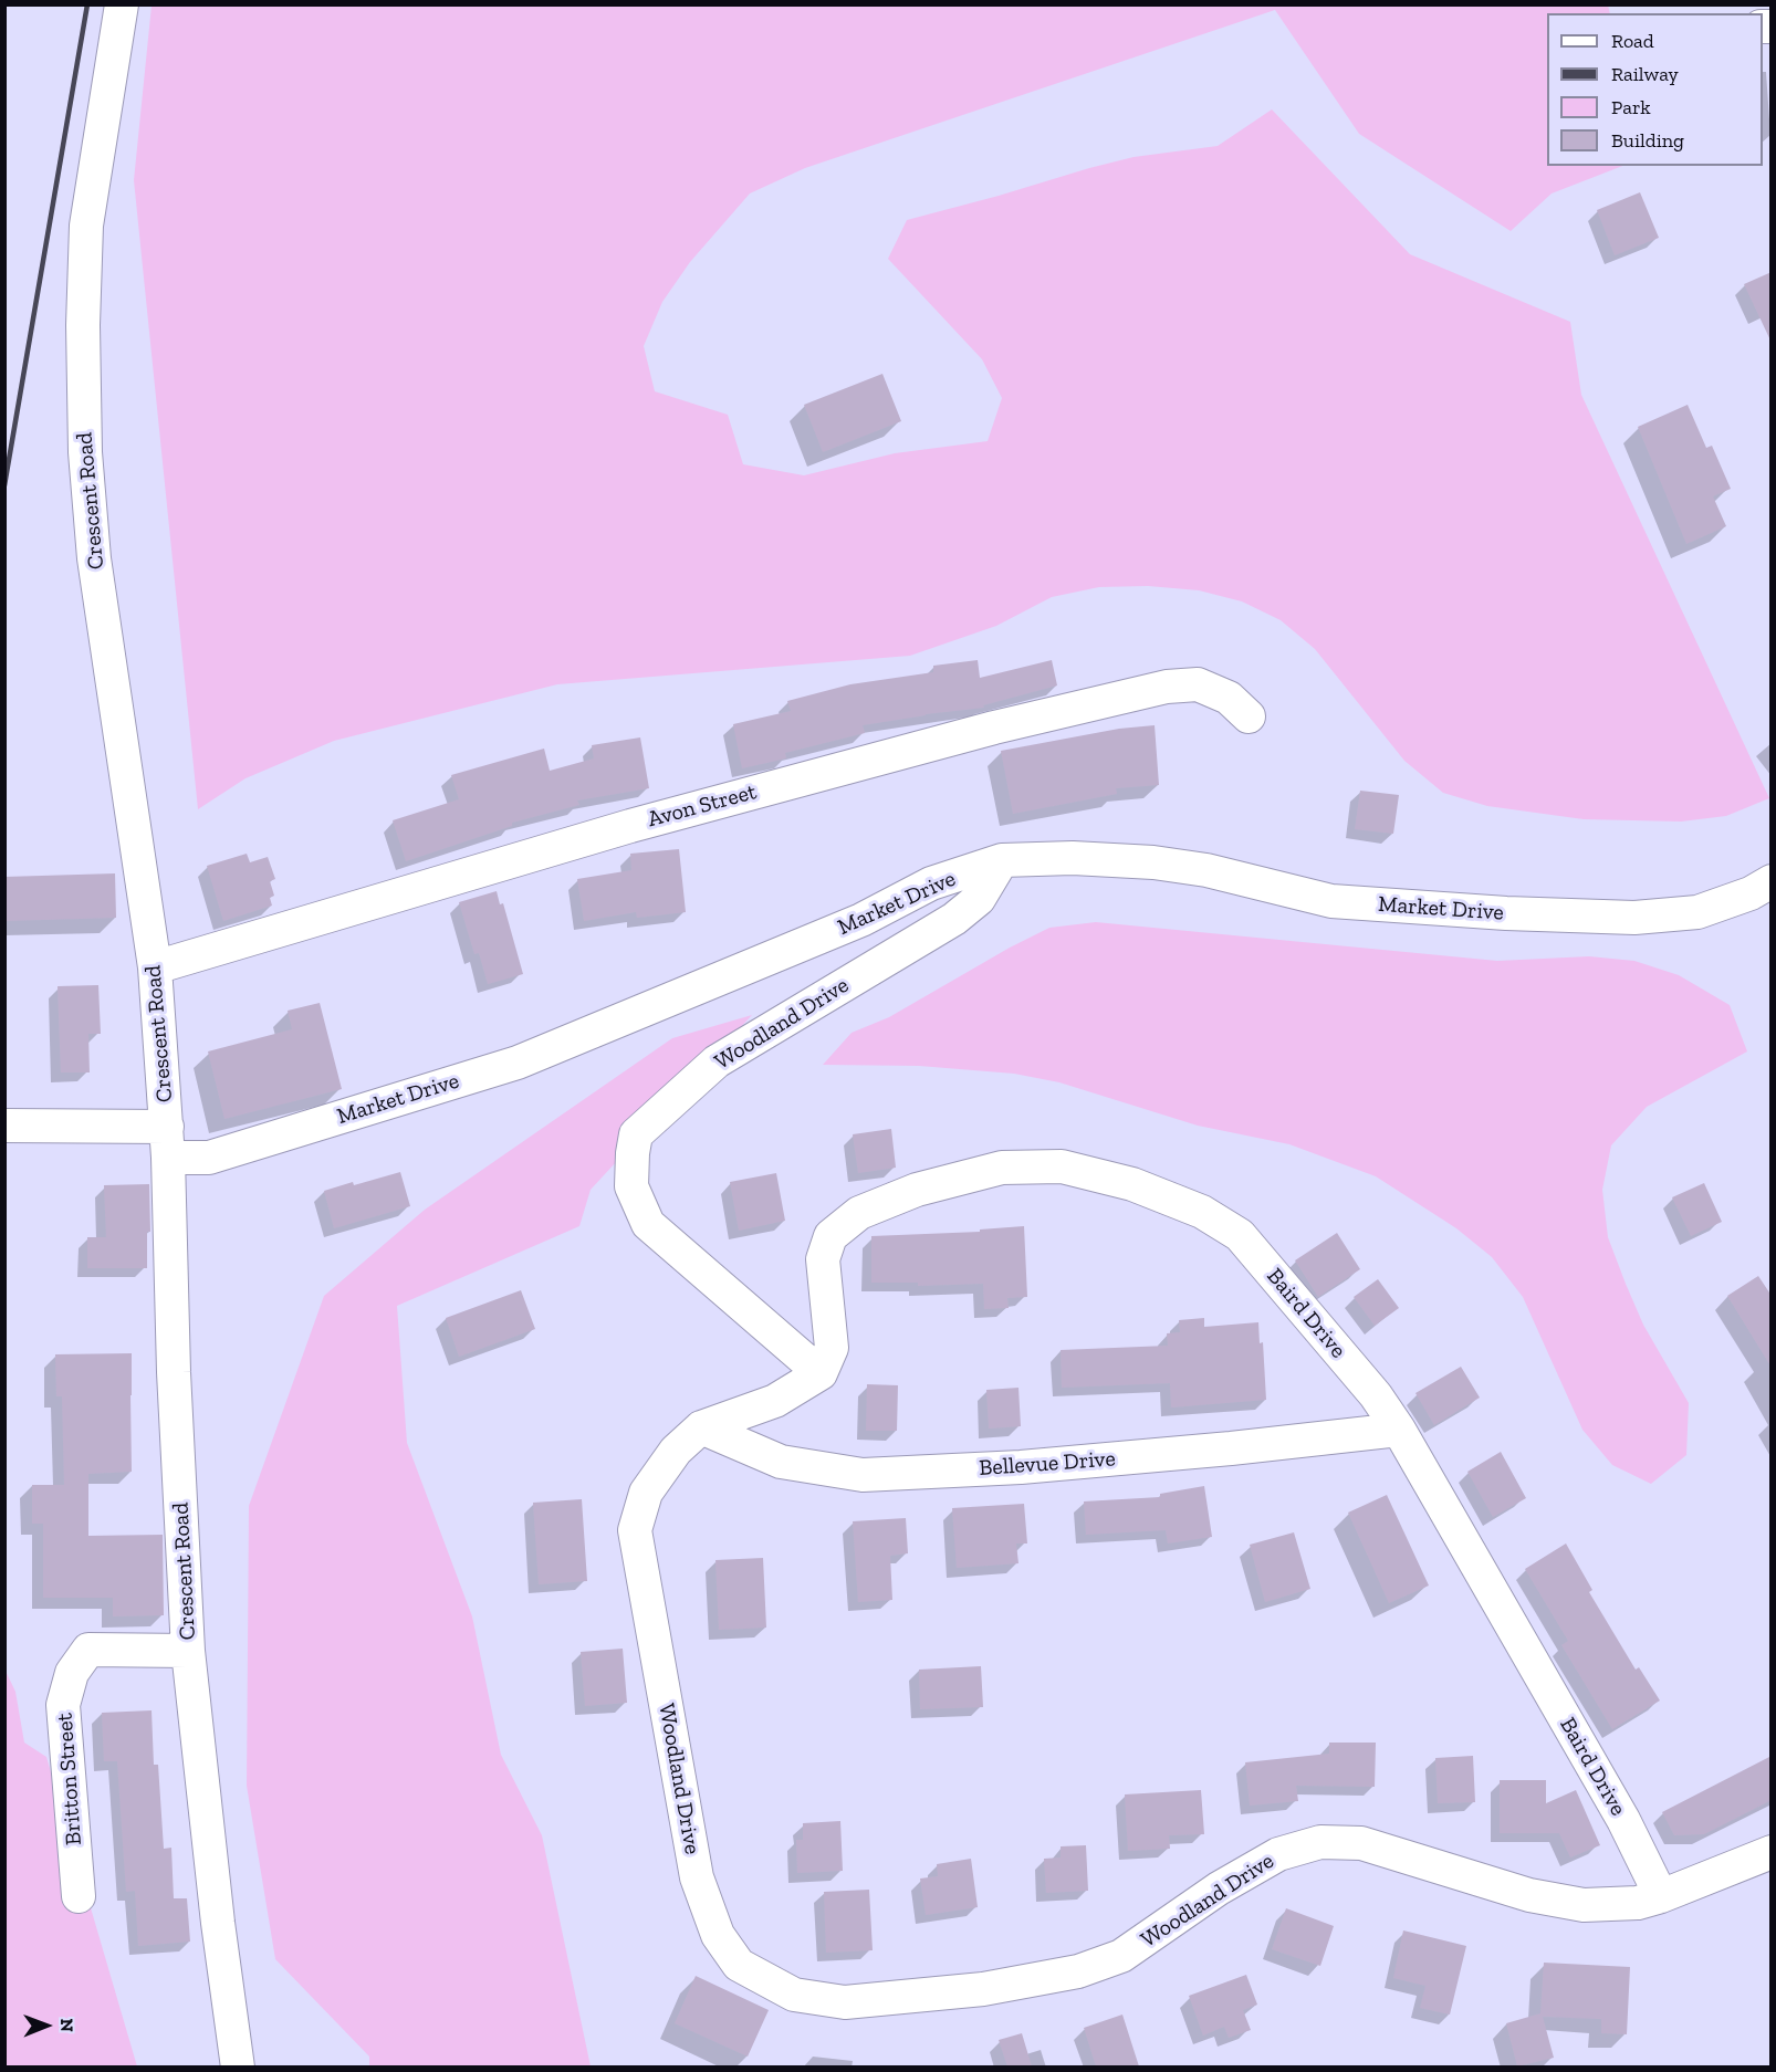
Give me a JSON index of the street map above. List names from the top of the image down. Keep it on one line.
{"streets":{"street":["Crescent Road","Avon Street","Market Drive","Woodland Drive","Baird Drive","Bellevue Drive","Britton Street"]},"crossings":[["Crescent Road","Avon Street"],["Crescent Road","Market Drive"],["Crescent Road","Britton Street"],["Market Drive","Woodland Drive"],["Woodland Drive","Baird Drive"],["Woodland Drive","Bellevue Drive"],["Baird Drive","Bellevue Drive"]],"legend":["Road","Railway","Park","Building"],"north":"right"}
